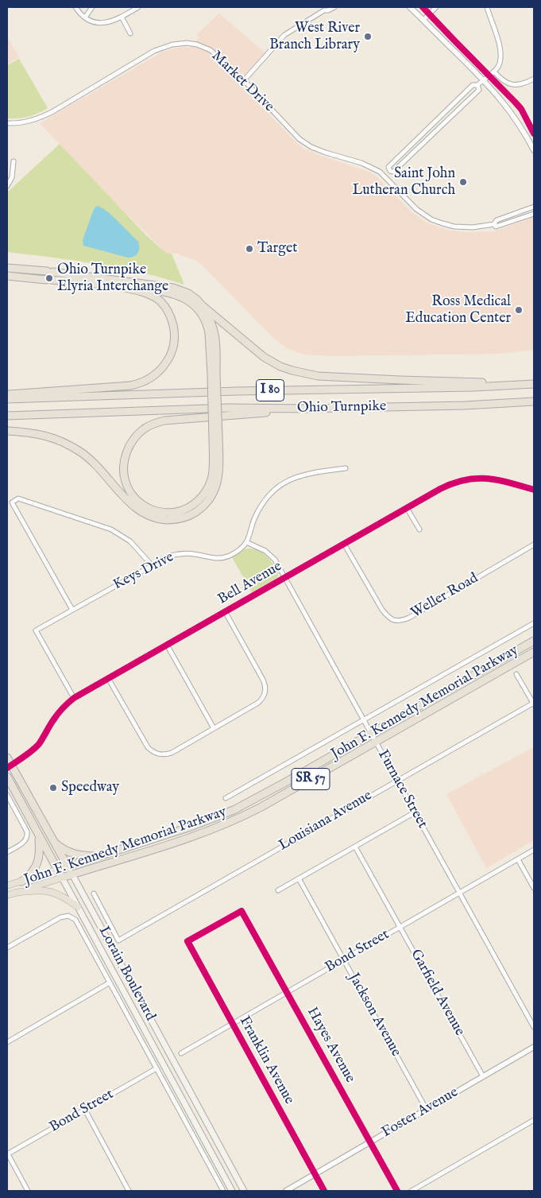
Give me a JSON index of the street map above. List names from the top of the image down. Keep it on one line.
{"streets":{"highway":["I 80","Ohio Turnpike","John F. Kennedy Memorial Parkway","SR 57","Lorain Boulevard"],"street":["Market Drive","Keys Drive","Bell Avenue","Weller Road","Furnace Street","Louisiana Avenue","Bond Street","Garfield Avenue","Jackson Avenue","Hayes Avenue","Franklin Avenue","Foster Avenue"]},"crossings":[["Keys Drive","Bell Avenue"],["Keys Drive","Furnace Street"],["Bell Avenue","Weller Road"],["Bell Avenue","Furnace Street"],["Bell Avenue","Lorain Boulevard"],["John F. Kennedy Memorial Parkway","SR 57"],["John F. Kennedy Memorial Parkway","Furnace Street"],["John F. Kennedy Memorial Parkway","Lorain Boulevard"],["SR 57","Lorain Boulevard"],["Furnace Street","Louisiana Avenue"],["Furnace Street","Bond Street"],["Bond Street","Lorain Boulevard"],["Bond Street","Garfield Avenue"],["Bond Street","Jackson Avenue"],["Bond Street","Hayes Avenue"],["Bond Street","Franklin Avenue"],["Garfield Avenue","Foster Avenue"],["Jackson Avenue","Foster Avenue"],["Hayes Avenue","Franklin Avenue"],["Hayes Avenue","Foster Avenue"],["Franklin Avenue","Foster Avenue"]],"places":["West River Branch Library","Saint John Lutheran Church","Target","Ohio Turnpike Elyria Interchange","Ross Medical Education Center","Speedway"]}
